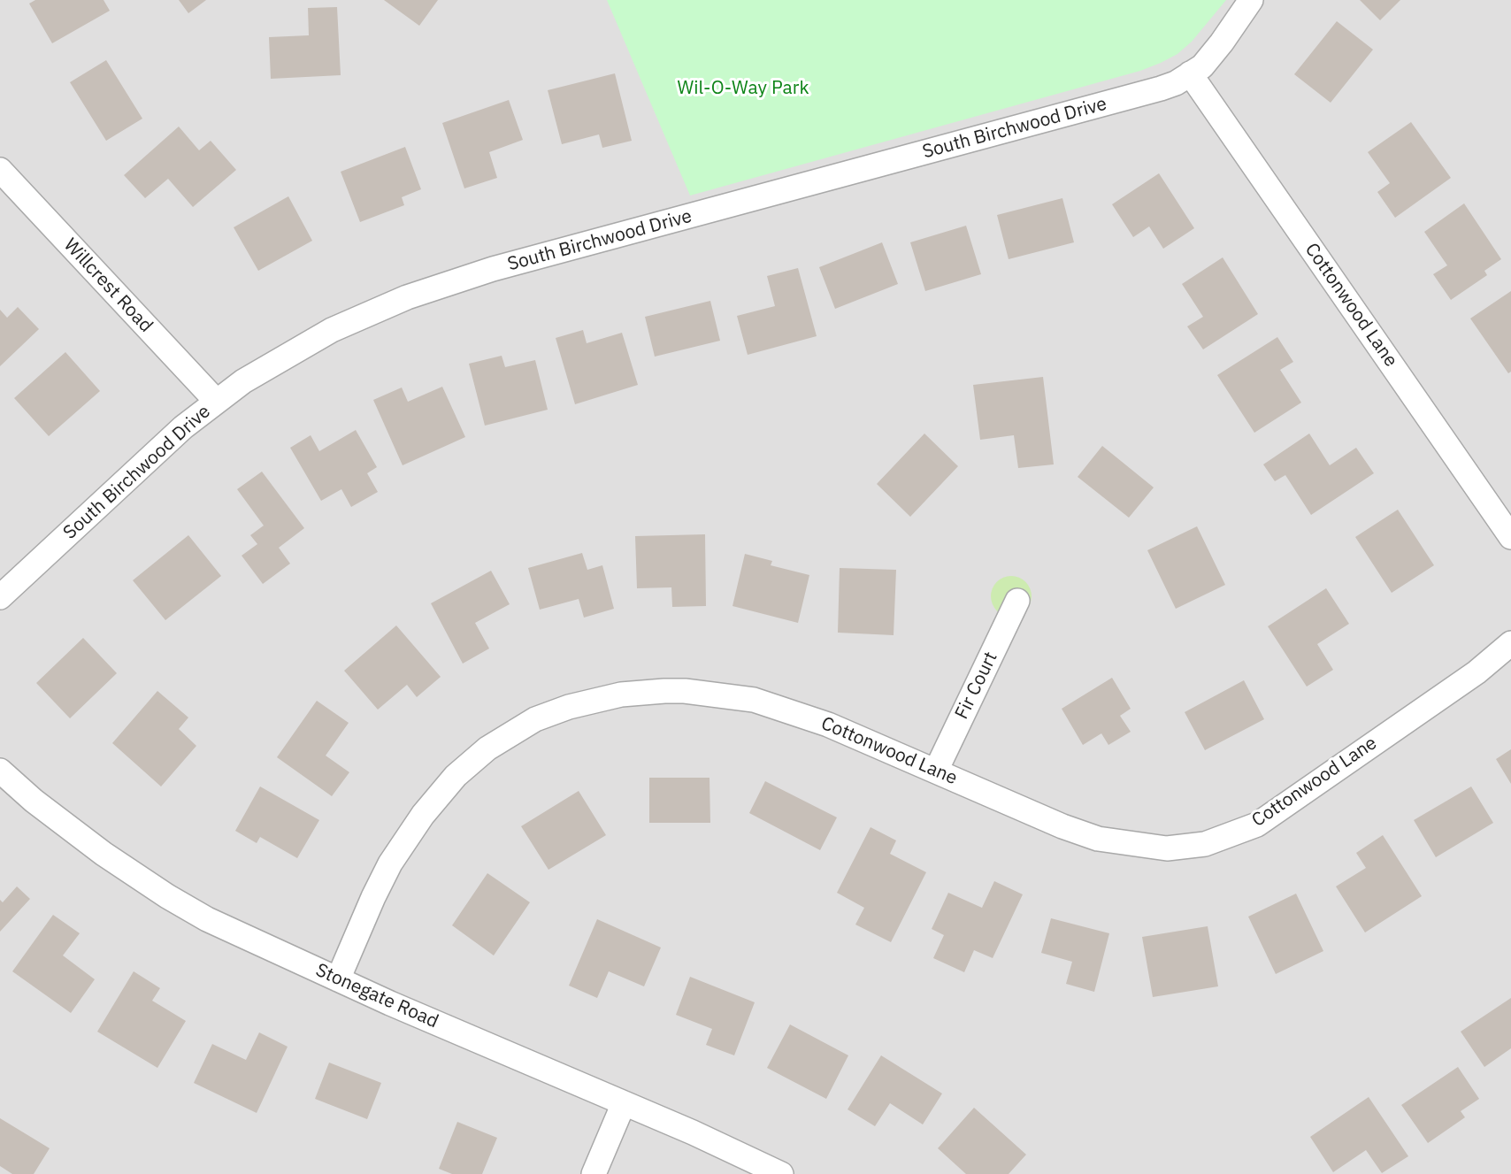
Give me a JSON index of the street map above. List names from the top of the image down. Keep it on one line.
{"streets":{"street":["South Birchwood Drive","Willcrest Road","Cottonwood Lane","Fir Court","Stonegate Road"]},"crossings":[["South Birchwood Drive","Willcrest Road"],["South Birchwood Drive","Cottonwood Lane"],["Cottonwood Lane","Fir Court"],["Cottonwood Lane","Stonegate Road"]],"parks":["Wil-O-Way Park"]}
